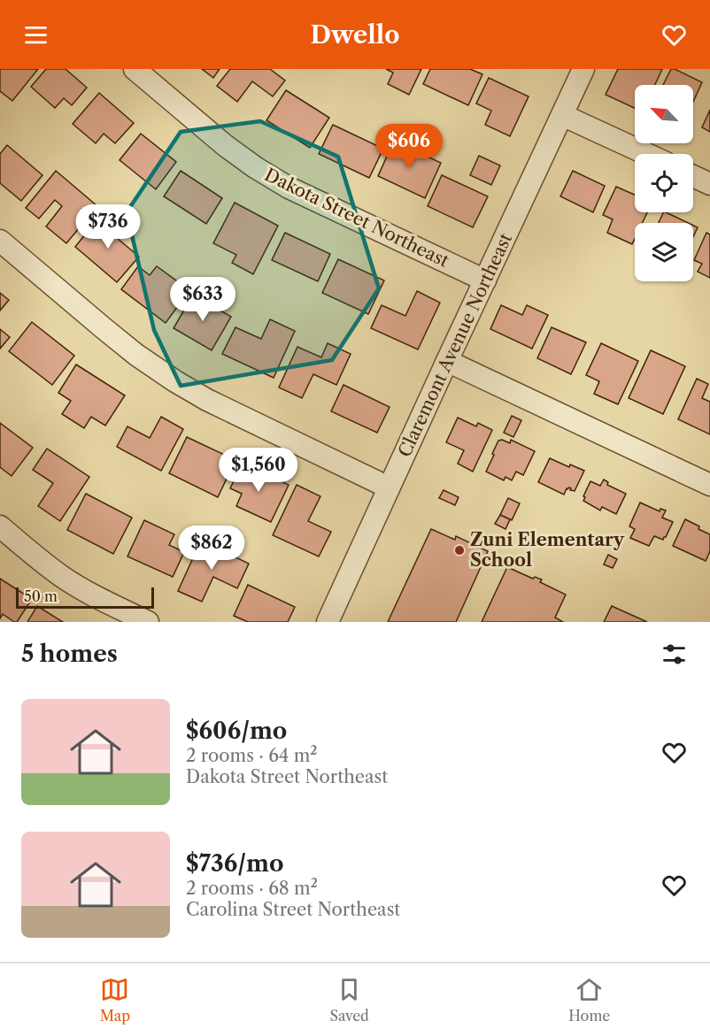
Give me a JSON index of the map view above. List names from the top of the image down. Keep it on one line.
{"streets":{"street":["Dakota Street Northeast","Claremont Avenue Northeast"]},"crossings":[["Dakota Street Northeast","Claremont Avenue Northeast"]],"places":["Zuni Elementary School"],"scale_bar":"50 m","north":"top left","page":{"header":"Dwello","price":["$606","$736","$633","$1,560","$862"],"scale":"50 m","heading":"5 homes","list":[{"name":"$606/mo","note":"2 rooms · 64 m² · Dakota Street Northeast"},{"name":"$736/mo","note":"2 rooms · 68 m² · Carolina Street Northeast"}],"tabs":["Map","Saved","Home"]}}
